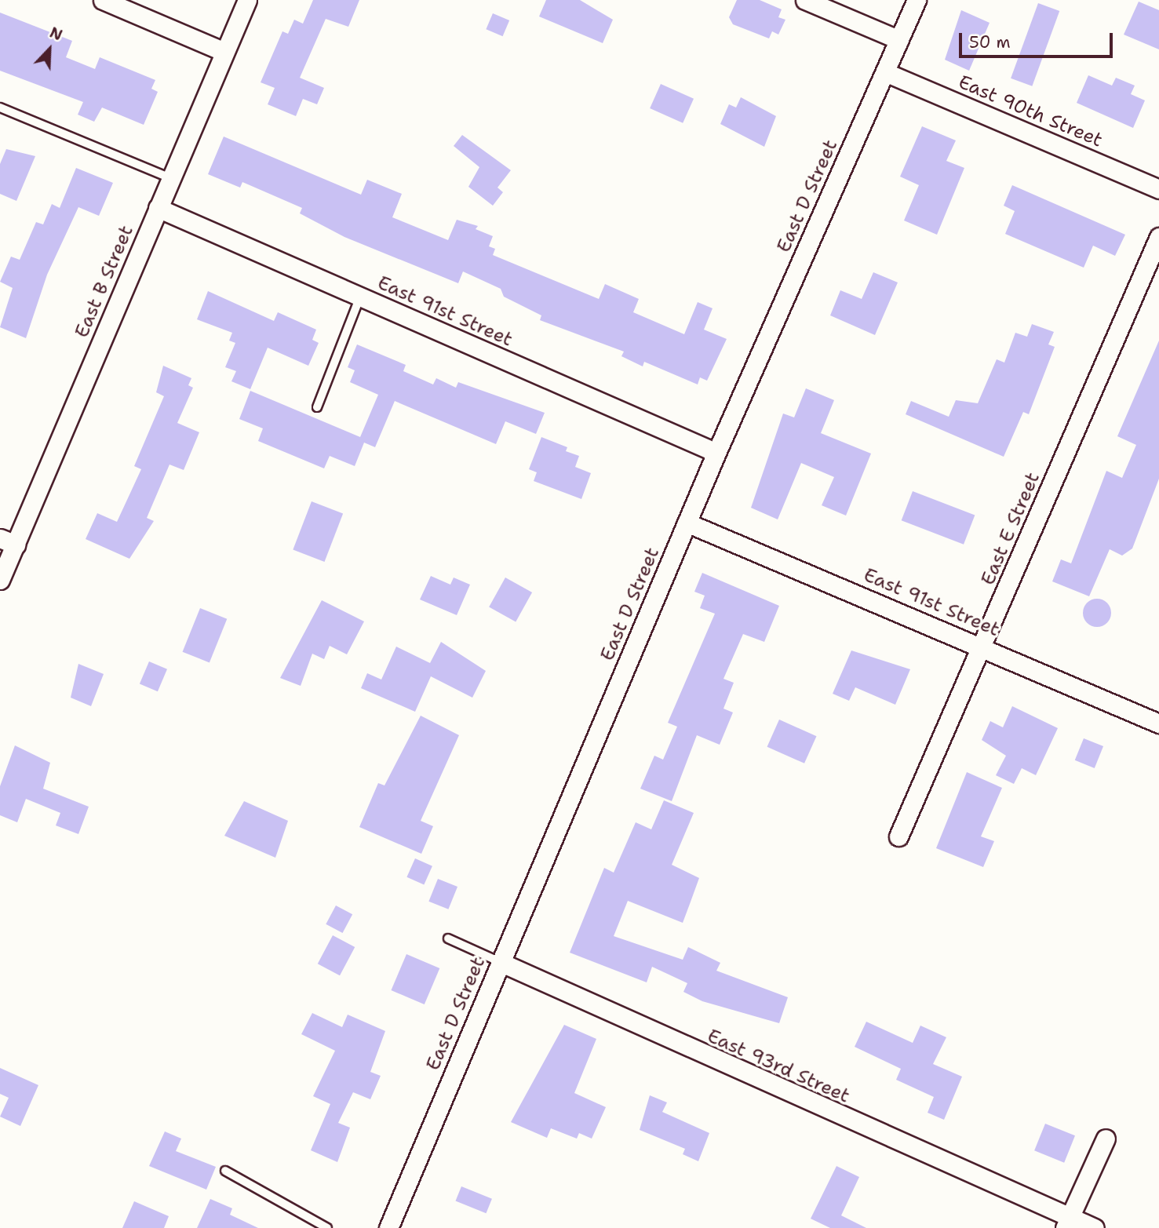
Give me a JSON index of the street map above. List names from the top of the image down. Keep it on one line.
{"streets":{"street":["East 90th Street","East D Street","East B Street","East 91st Street","East E Street","East 93rd Street"]},"crossings":[["East 90th Street","East D Street"],["East D Street","East 91st Street"],["East D Street","East 93rd Street"],["East B Street","East 91st Street"],["East 91st Street","East E Street"]],"scale_bar":"50 m","north":"top right"}
